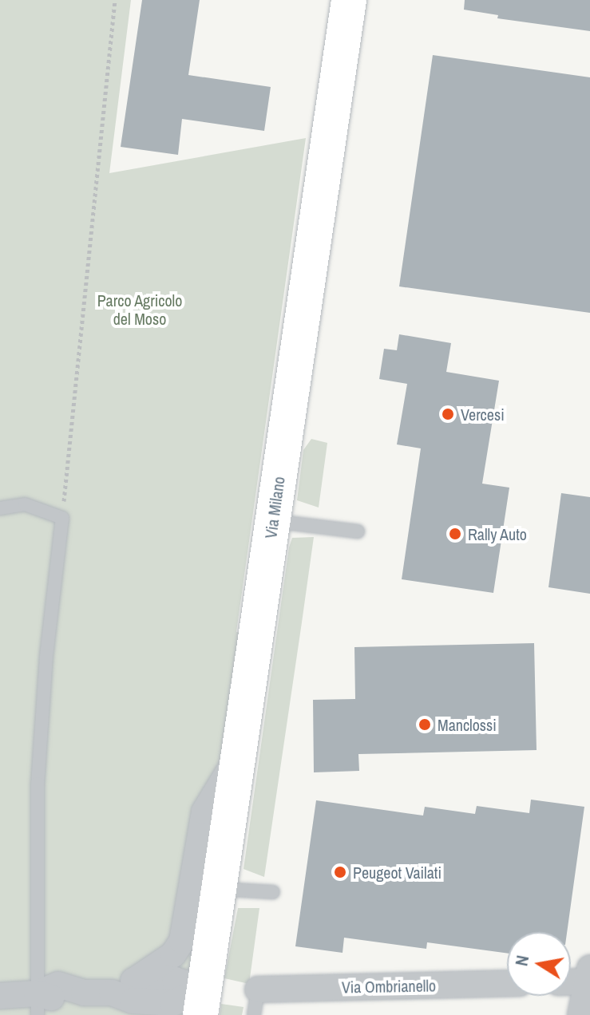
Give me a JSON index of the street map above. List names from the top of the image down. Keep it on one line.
{"streets":{"main road":["Via Milano"],"street":["Via Ombrianello"]},"parks":["Parco Agricolo del Moso"],"places":["Vercesi","Rally Auto","Manclossi","Peugeot Vailati"],"north":"left"}
